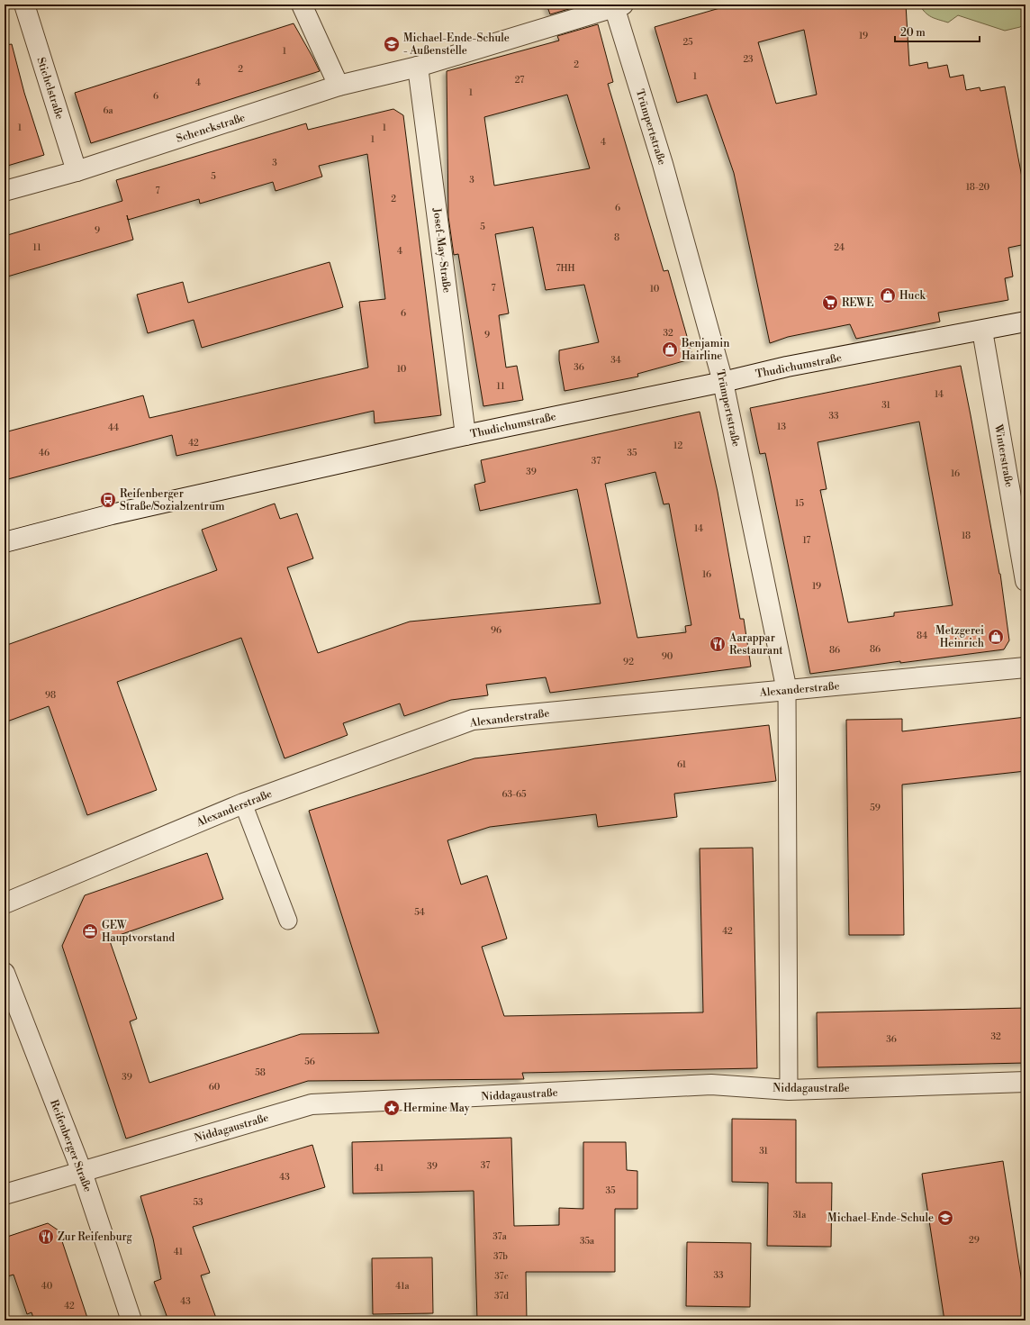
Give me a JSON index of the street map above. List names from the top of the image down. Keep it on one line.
{"streets":{"street":["Stichelstraße","Trümpertstraße","Schenckstraße","Josef-May-Straße","Thudichumstraße","Winterstraße","Alexanderstraße","Niddagaustraße","Reifenberger Straße"]},"crossings":[["Stichelstraße","Schenckstraße"],["Trümpertstraße","Schenckstraße"],["Trümpertstraße","Thudichumstraße"],["Trümpertstraße","Alexanderstraße"],["Schenckstraße","Josef-May-Straße"],["Josef-May-Straße","Thudichumstraße"],["Thudichumstraße","Winterstraße"],["Niddagaustraße","Reifenberger Straße"]],"places":{"school or university":["Michael-Ende-Schule - Außenstelle","Michael-Ende-Schule"],"shop":["Huck","Benjamin Hairline","Metzgerei Heinrich"],"supermarket":["REWE"],"bus stop":["Reifenberger Straße/Sozialzentrum"],"restaurant":["Aarappar Restaurant","Zur Reifenburg"],"office":["GEW Hauptvorstand"],"place":["Hermine May"]},"house_numbers":["19","25","1","23","2","2","1","27","4","1","6","6a","1","1","1","4","3","5","3","18-20","7","2","6","5","9","8","11","24","4","7HH","7","10","6","32","9","34","36","10","11","14","31","33","13","44","42","12","46","35","37","39","16","15","14","18","17","16","19","96","84","86","86","90","92","98","61","63-65","59","54","42","32","36","56","58","39","60","31","37","39","41","43","35","53","31a","37a","29","35a","41","37b","33","37c","40","41a","37d","43","42"],"scale_bar":"20 m"}
